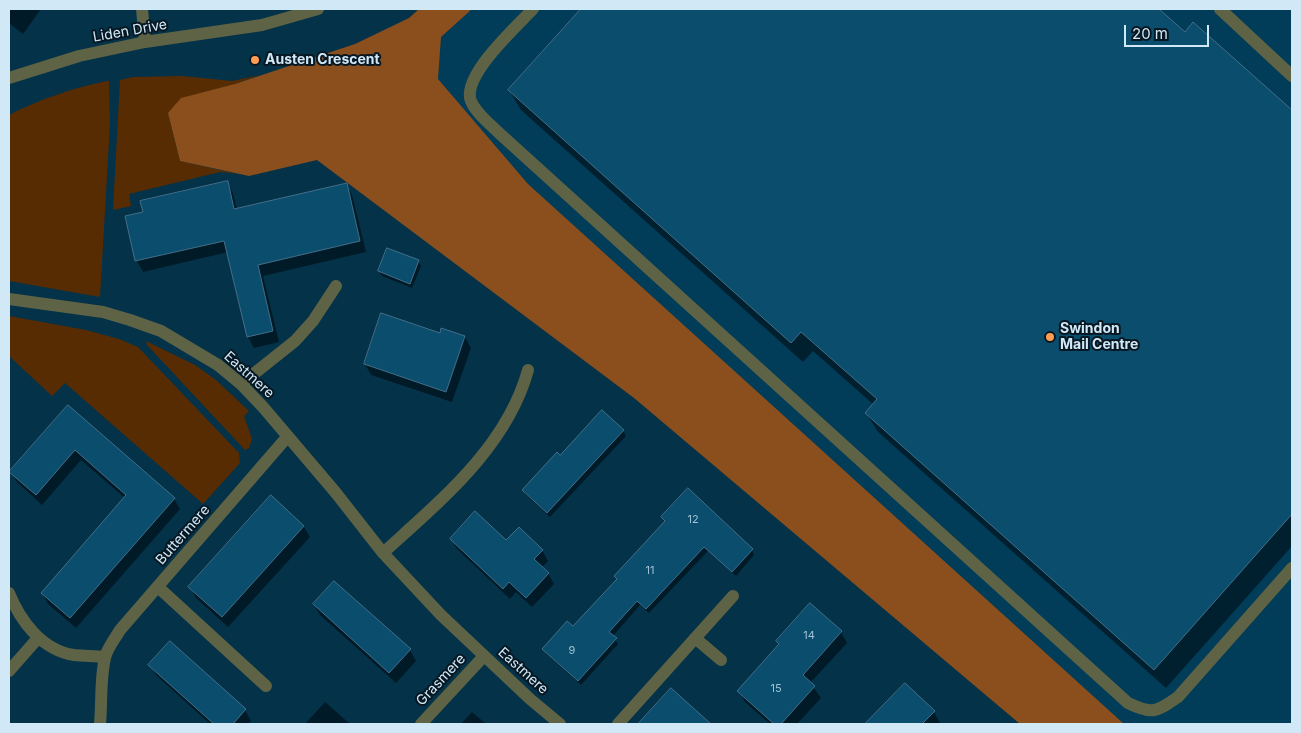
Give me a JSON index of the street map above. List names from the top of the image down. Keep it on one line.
{"streets":{"street":["Liden Drive","Eastmere","Buttermere","Grasmere"]},"crossings":[["Eastmere","Buttermere"],["Eastmere","Grasmere"]],"places":["Austen Crescent","Swindon Mail Centre"],"house_numbers":["12","11","14","9","15"],"scale_bar":"20 m"}
